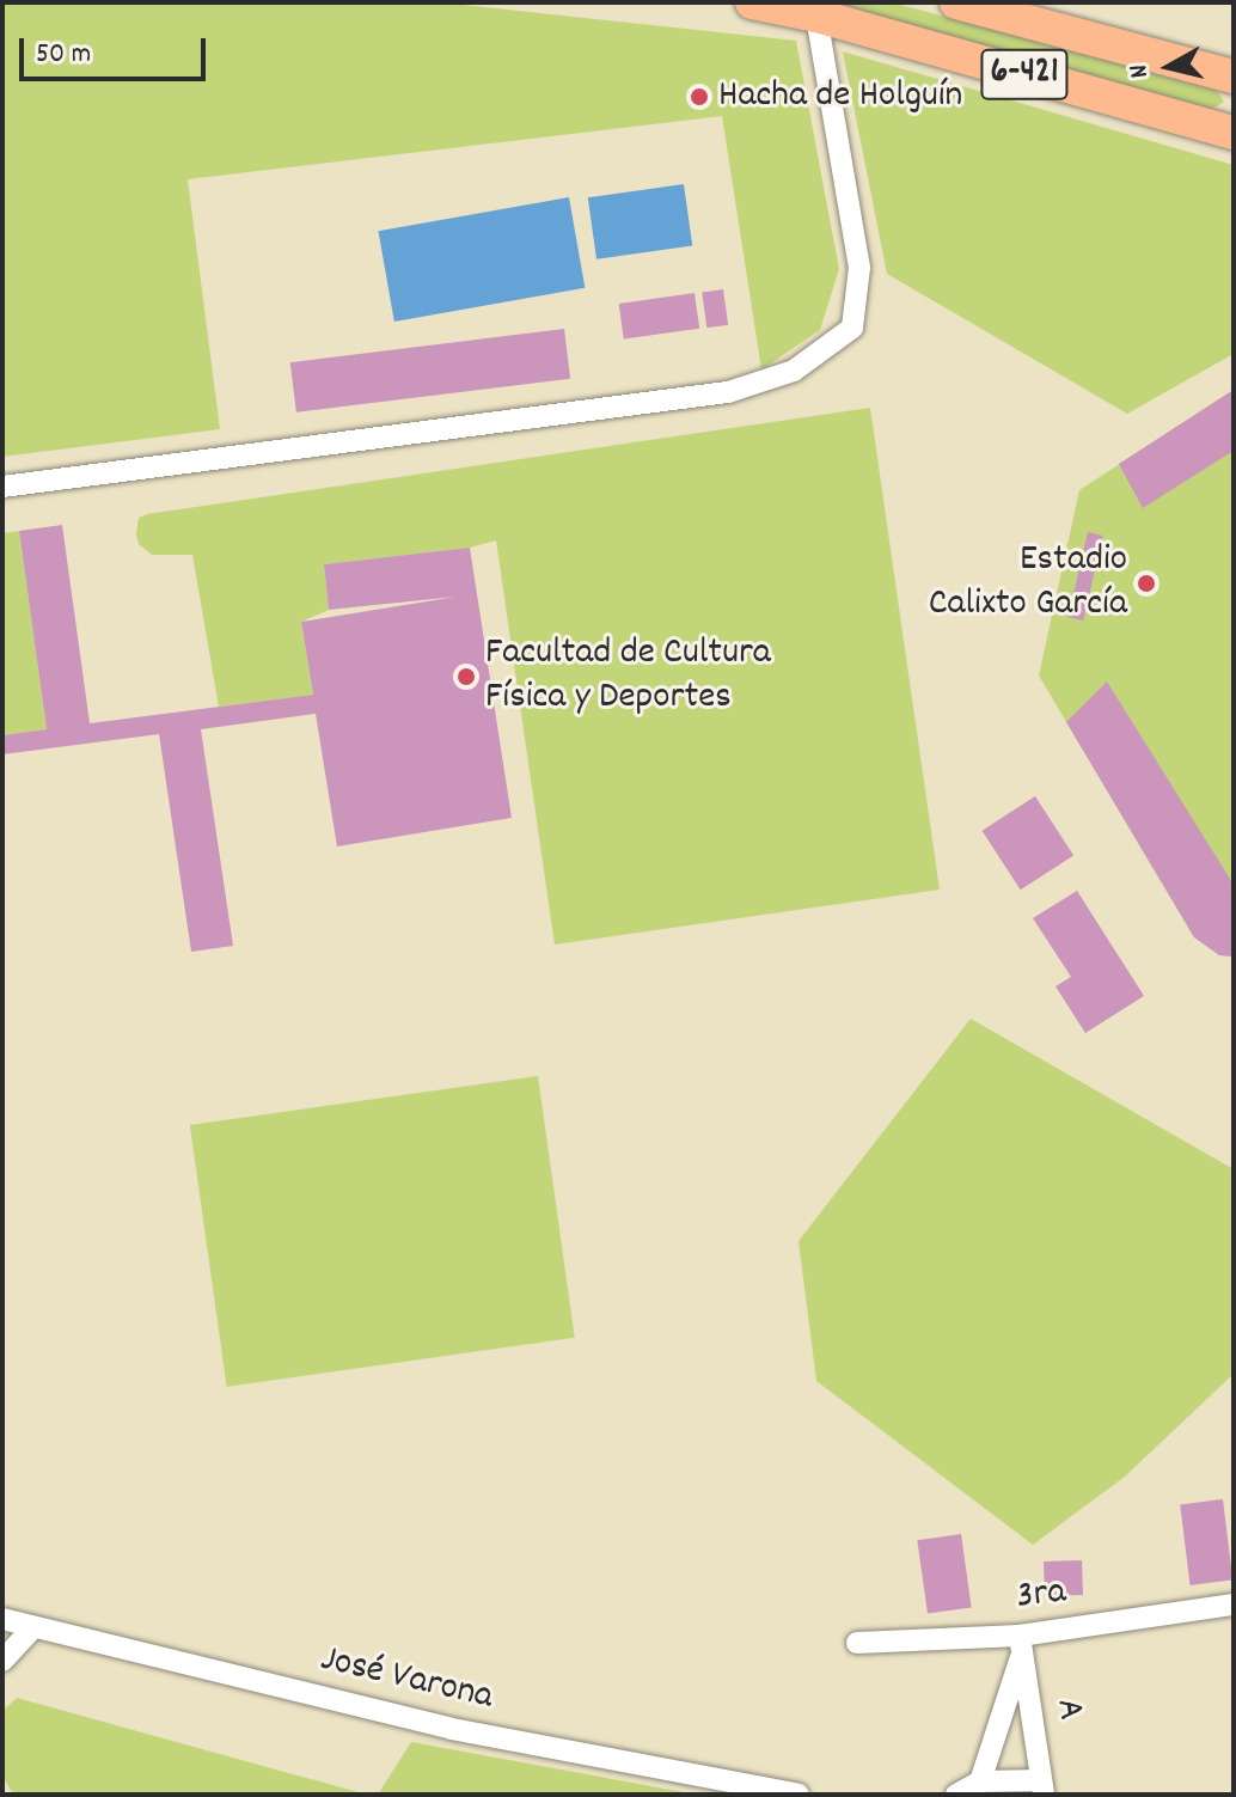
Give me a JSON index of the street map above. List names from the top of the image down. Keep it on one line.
{"streets":{"main road":["6-421"],"street":["3ra","José Varona","A"]},"crossings":[["3ra","A"]],"places":["Hacha de Holguín","Estadio Calixto García","Facultad de Cultura Física y Deportes"],"scale_bar":"50 m","north":"left"}
